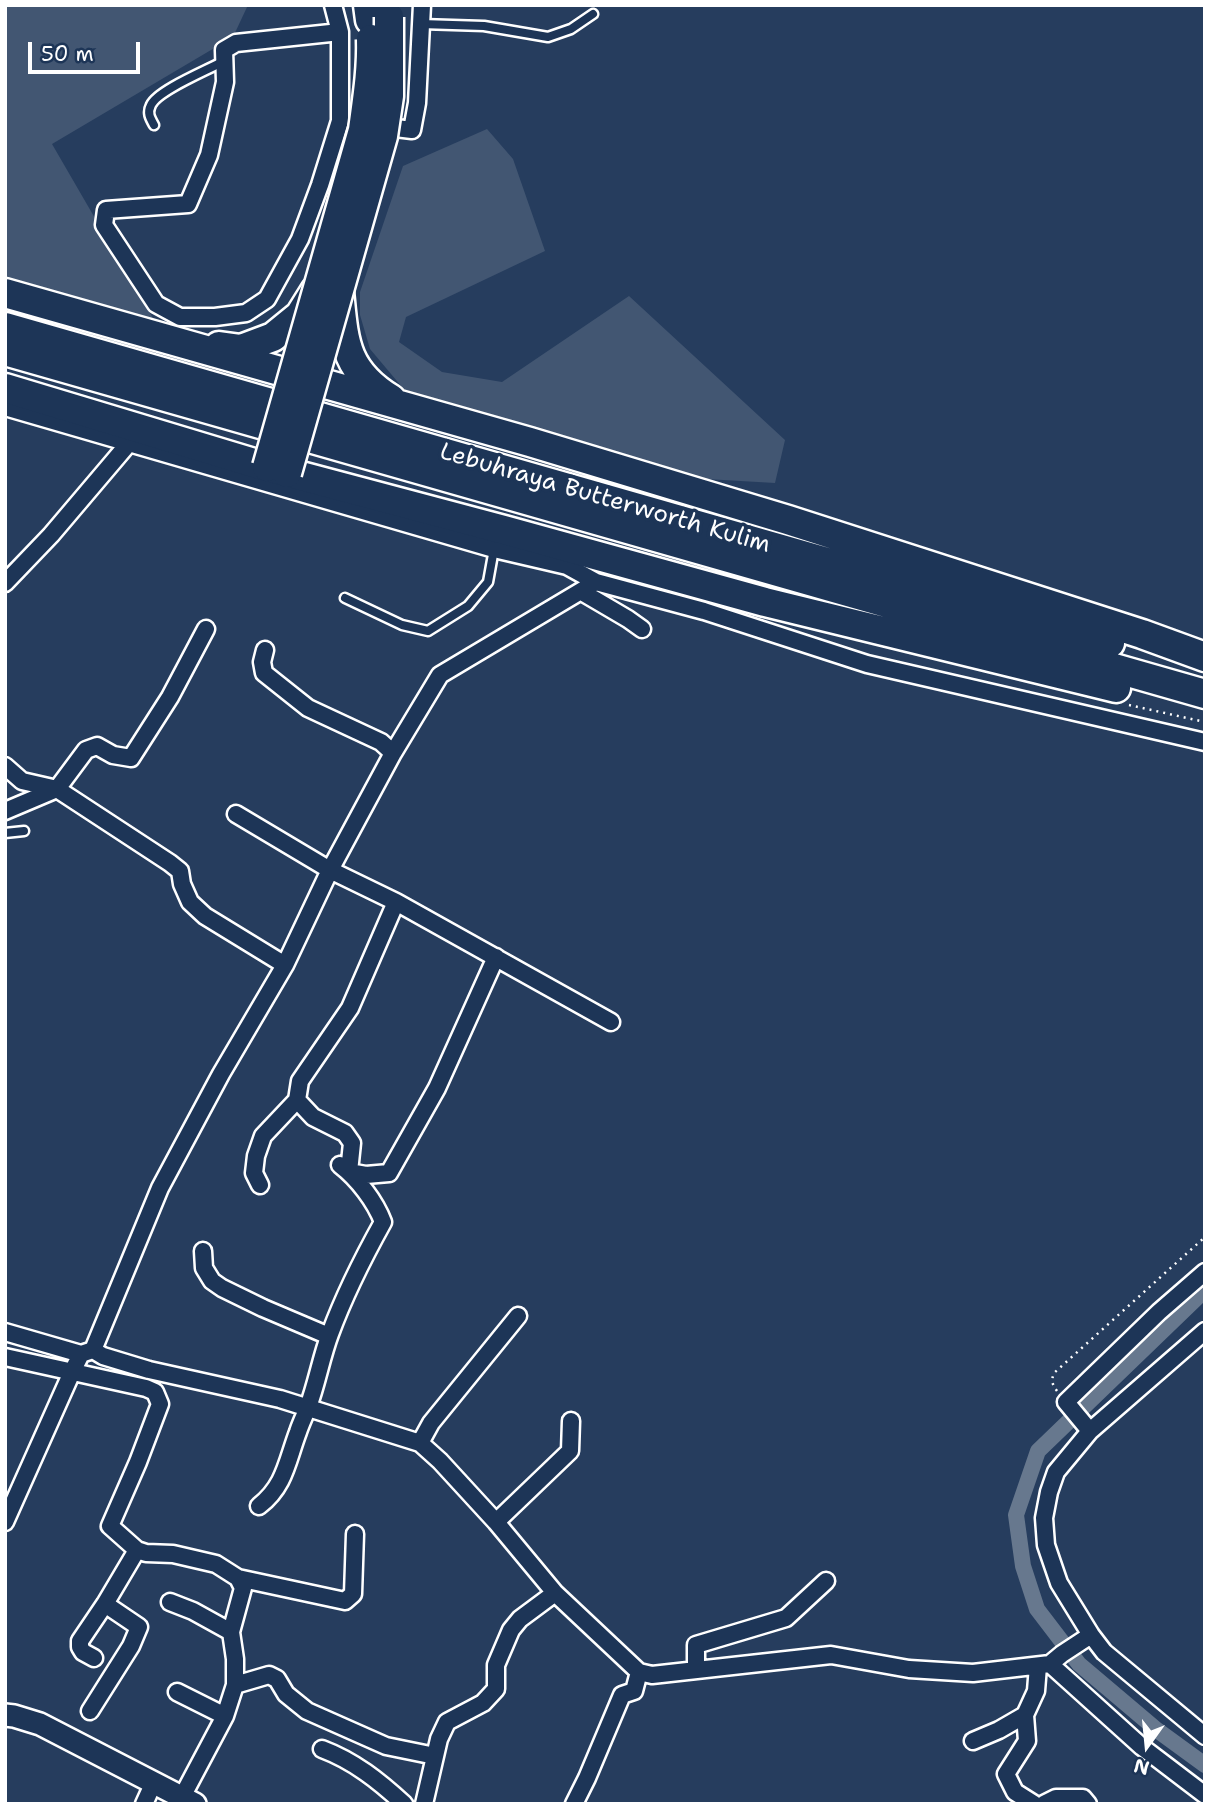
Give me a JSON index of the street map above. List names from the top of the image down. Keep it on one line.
{"streets":{"highway":["Lebuhraya Butterworth Kulim"]},"scale_bar":"50 m","north":"bottom"}
